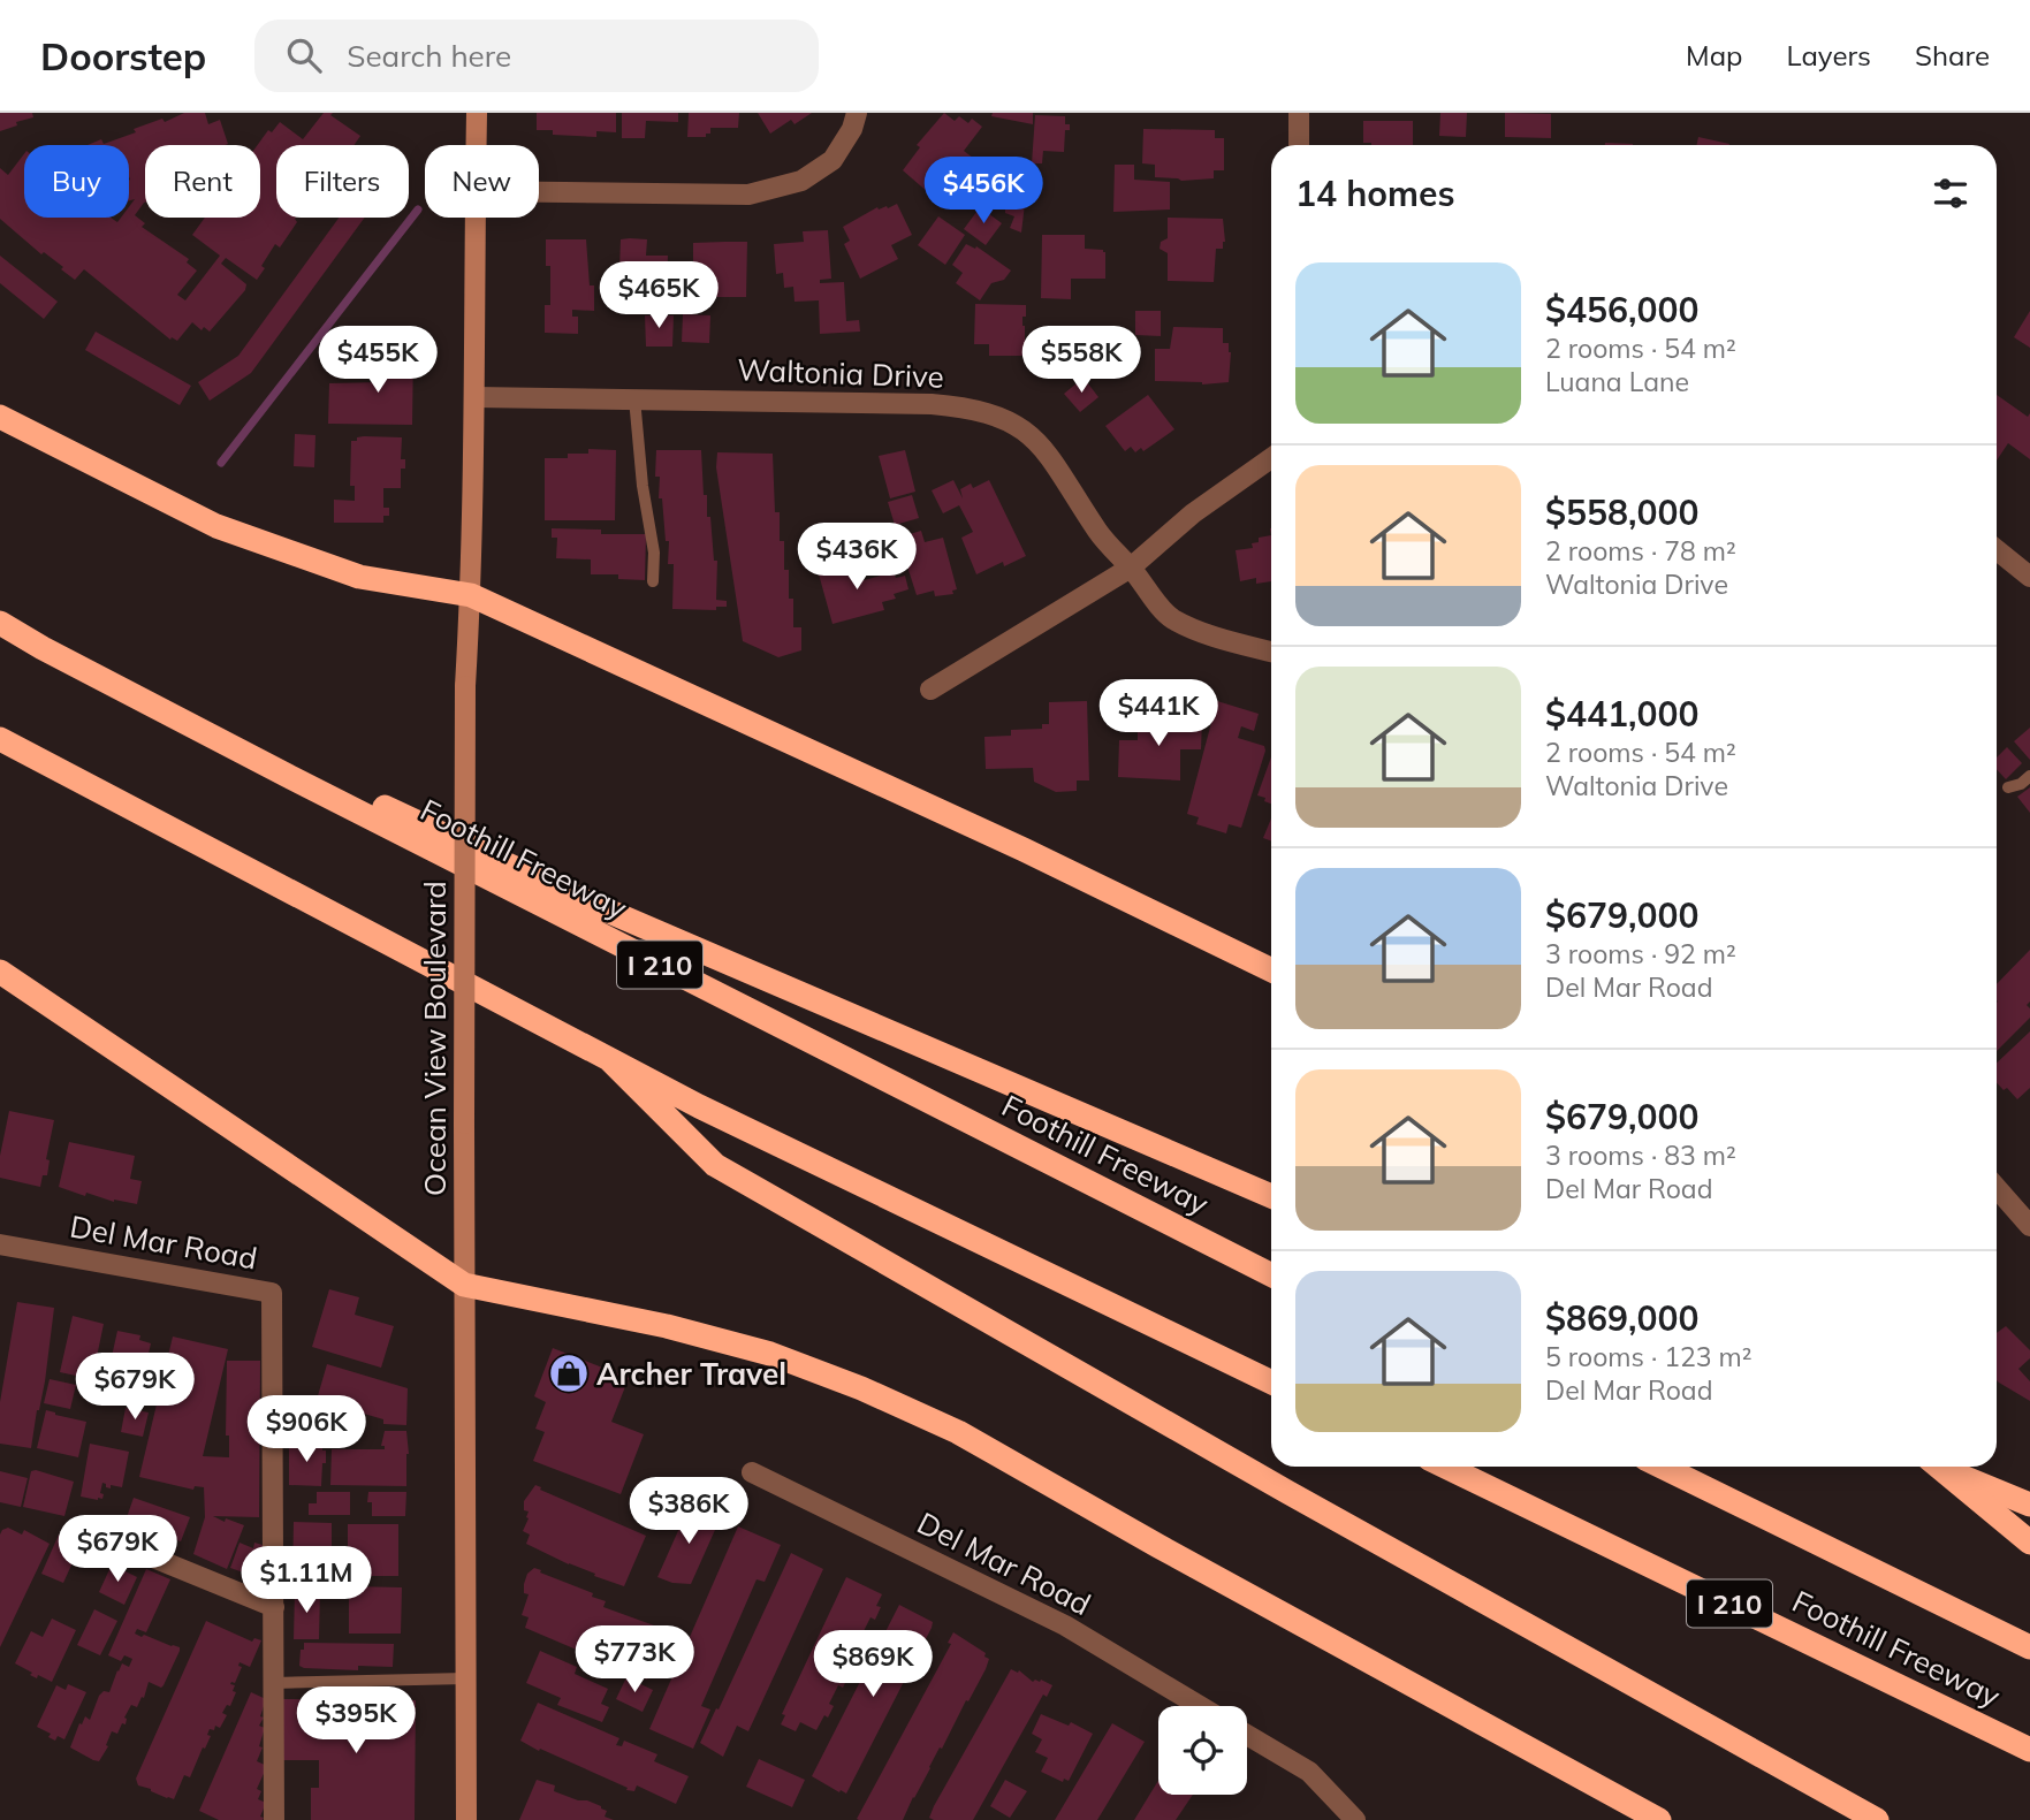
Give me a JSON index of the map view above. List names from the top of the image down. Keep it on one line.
{"streets":{"highway":["Foothill Freeway","I 210"],"main road":["Ocean View Boulevard"],"street":["Waltonia Drive","Del Mar Road"]},"crossings":[["Waltonia Drive","Ocean View Boulevard"]],"places":{"shop":["Archer Travel"]},"page":{"header":"Doorstep","search":"Search here","nav":["Map","Layers","Share"],"chip":["Buy","Rent","Filters","New"],"heading":"14 homes","price":["$456K","$465K","$455K","$558K","$436K","$441K","$679K","$906K","$386K","$679K","$1.11M","$773K","$869K","$395K"],"list":[{"name":"$456,000","note":"2 rooms · 54 m² · Luana Lane"},{"name":"$558,000","note":"2 rooms · 78 m² · Waltonia Drive"},{"name":"$441,000","note":"2 rooms · 54 m² · Waltonia Drive"},{"name":"$679,000","note":"3 rooms · 92 m² · Del Mar Road"},{"name":"$679,000","note":"3 rooms · 83 m² · Del Mar Road"},{"name":"$869,000","note":"5 rooms · 123 m² · Del Mar Road"}]}}
